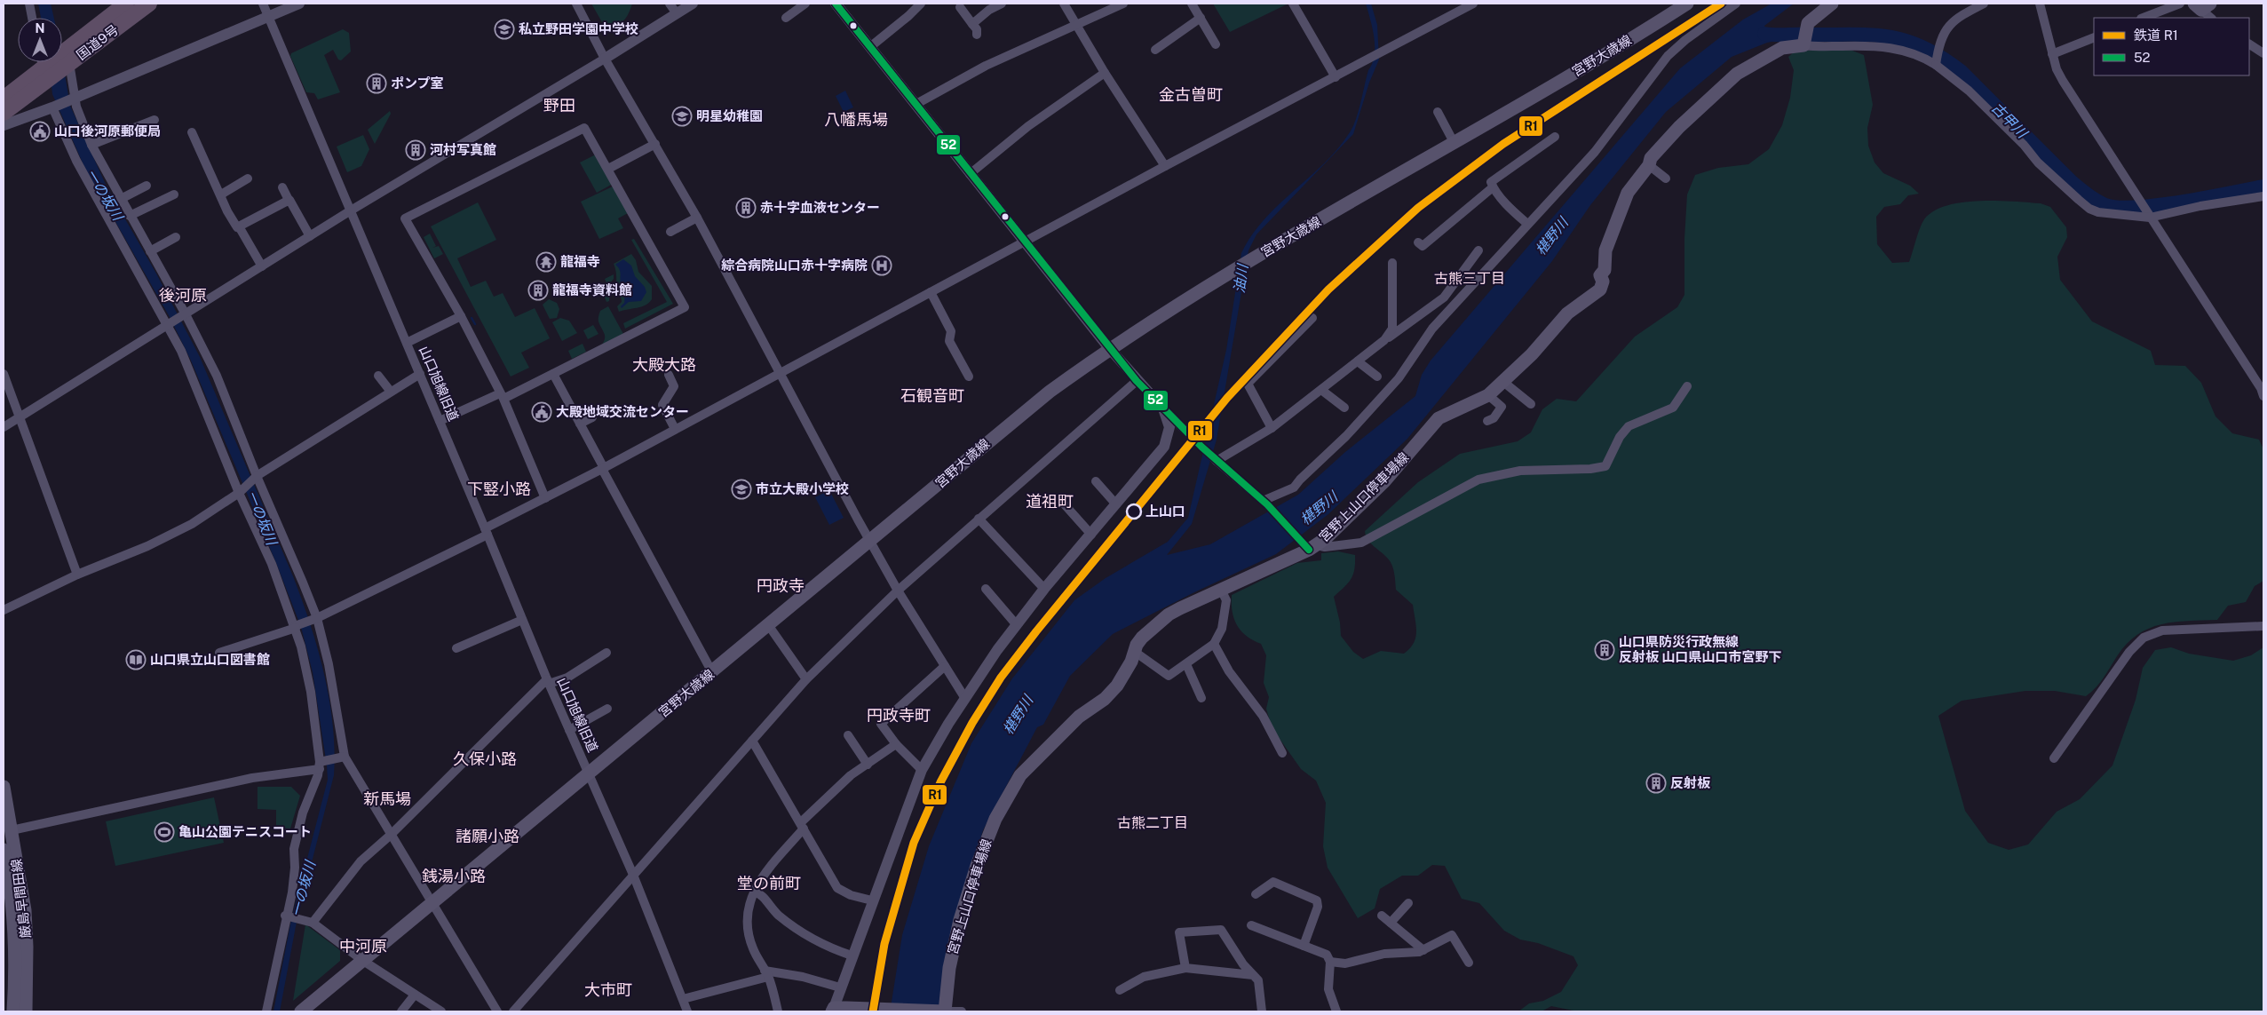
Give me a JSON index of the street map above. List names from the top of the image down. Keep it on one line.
{"streets":{"highway":["国道9号"],"main road":["宮野大歳線","宮野上山口停車場線","厳島早間田線"],"street":["山口旭線旧道"]},"crossings":[["宮野大歳線","山口旭線旧道"]],"districts":["金古曽町","野田","八幡馬場","古熊三丁目","後河原","大殿大路","石観音町","下竪小路","道祖町","円政寺","円政寺町","久保小路","新馬場","古熊二丁目","諸願小路","銭湯小路","堂の前町","中河原","大市町"],"water":["古甲川","一の坂川","椹野川","油川"],"places":{"school or university":["私立野田学園中学校","明星幼稚園","市立大殿小学校"],"building":["ポンプ室","河村写真館","赤十字血液センター","龍福寺資料館","山口県防災行政無線 反射板 山口県山口市宮野下","反射板"],"public building":["山口後河原郵便局","大殿地域交流センター"],"temple":["龍福寺"],"hospital":["綜合病院山口赤十字病院"],"other":["上山口"],"library":["山口県立山口図書館"],"sports":["亀山公園テニスコート"]},"lines":["rail line R1","transit line 52"],"legend":["鉄道 R1","52"],"north":"top"}
